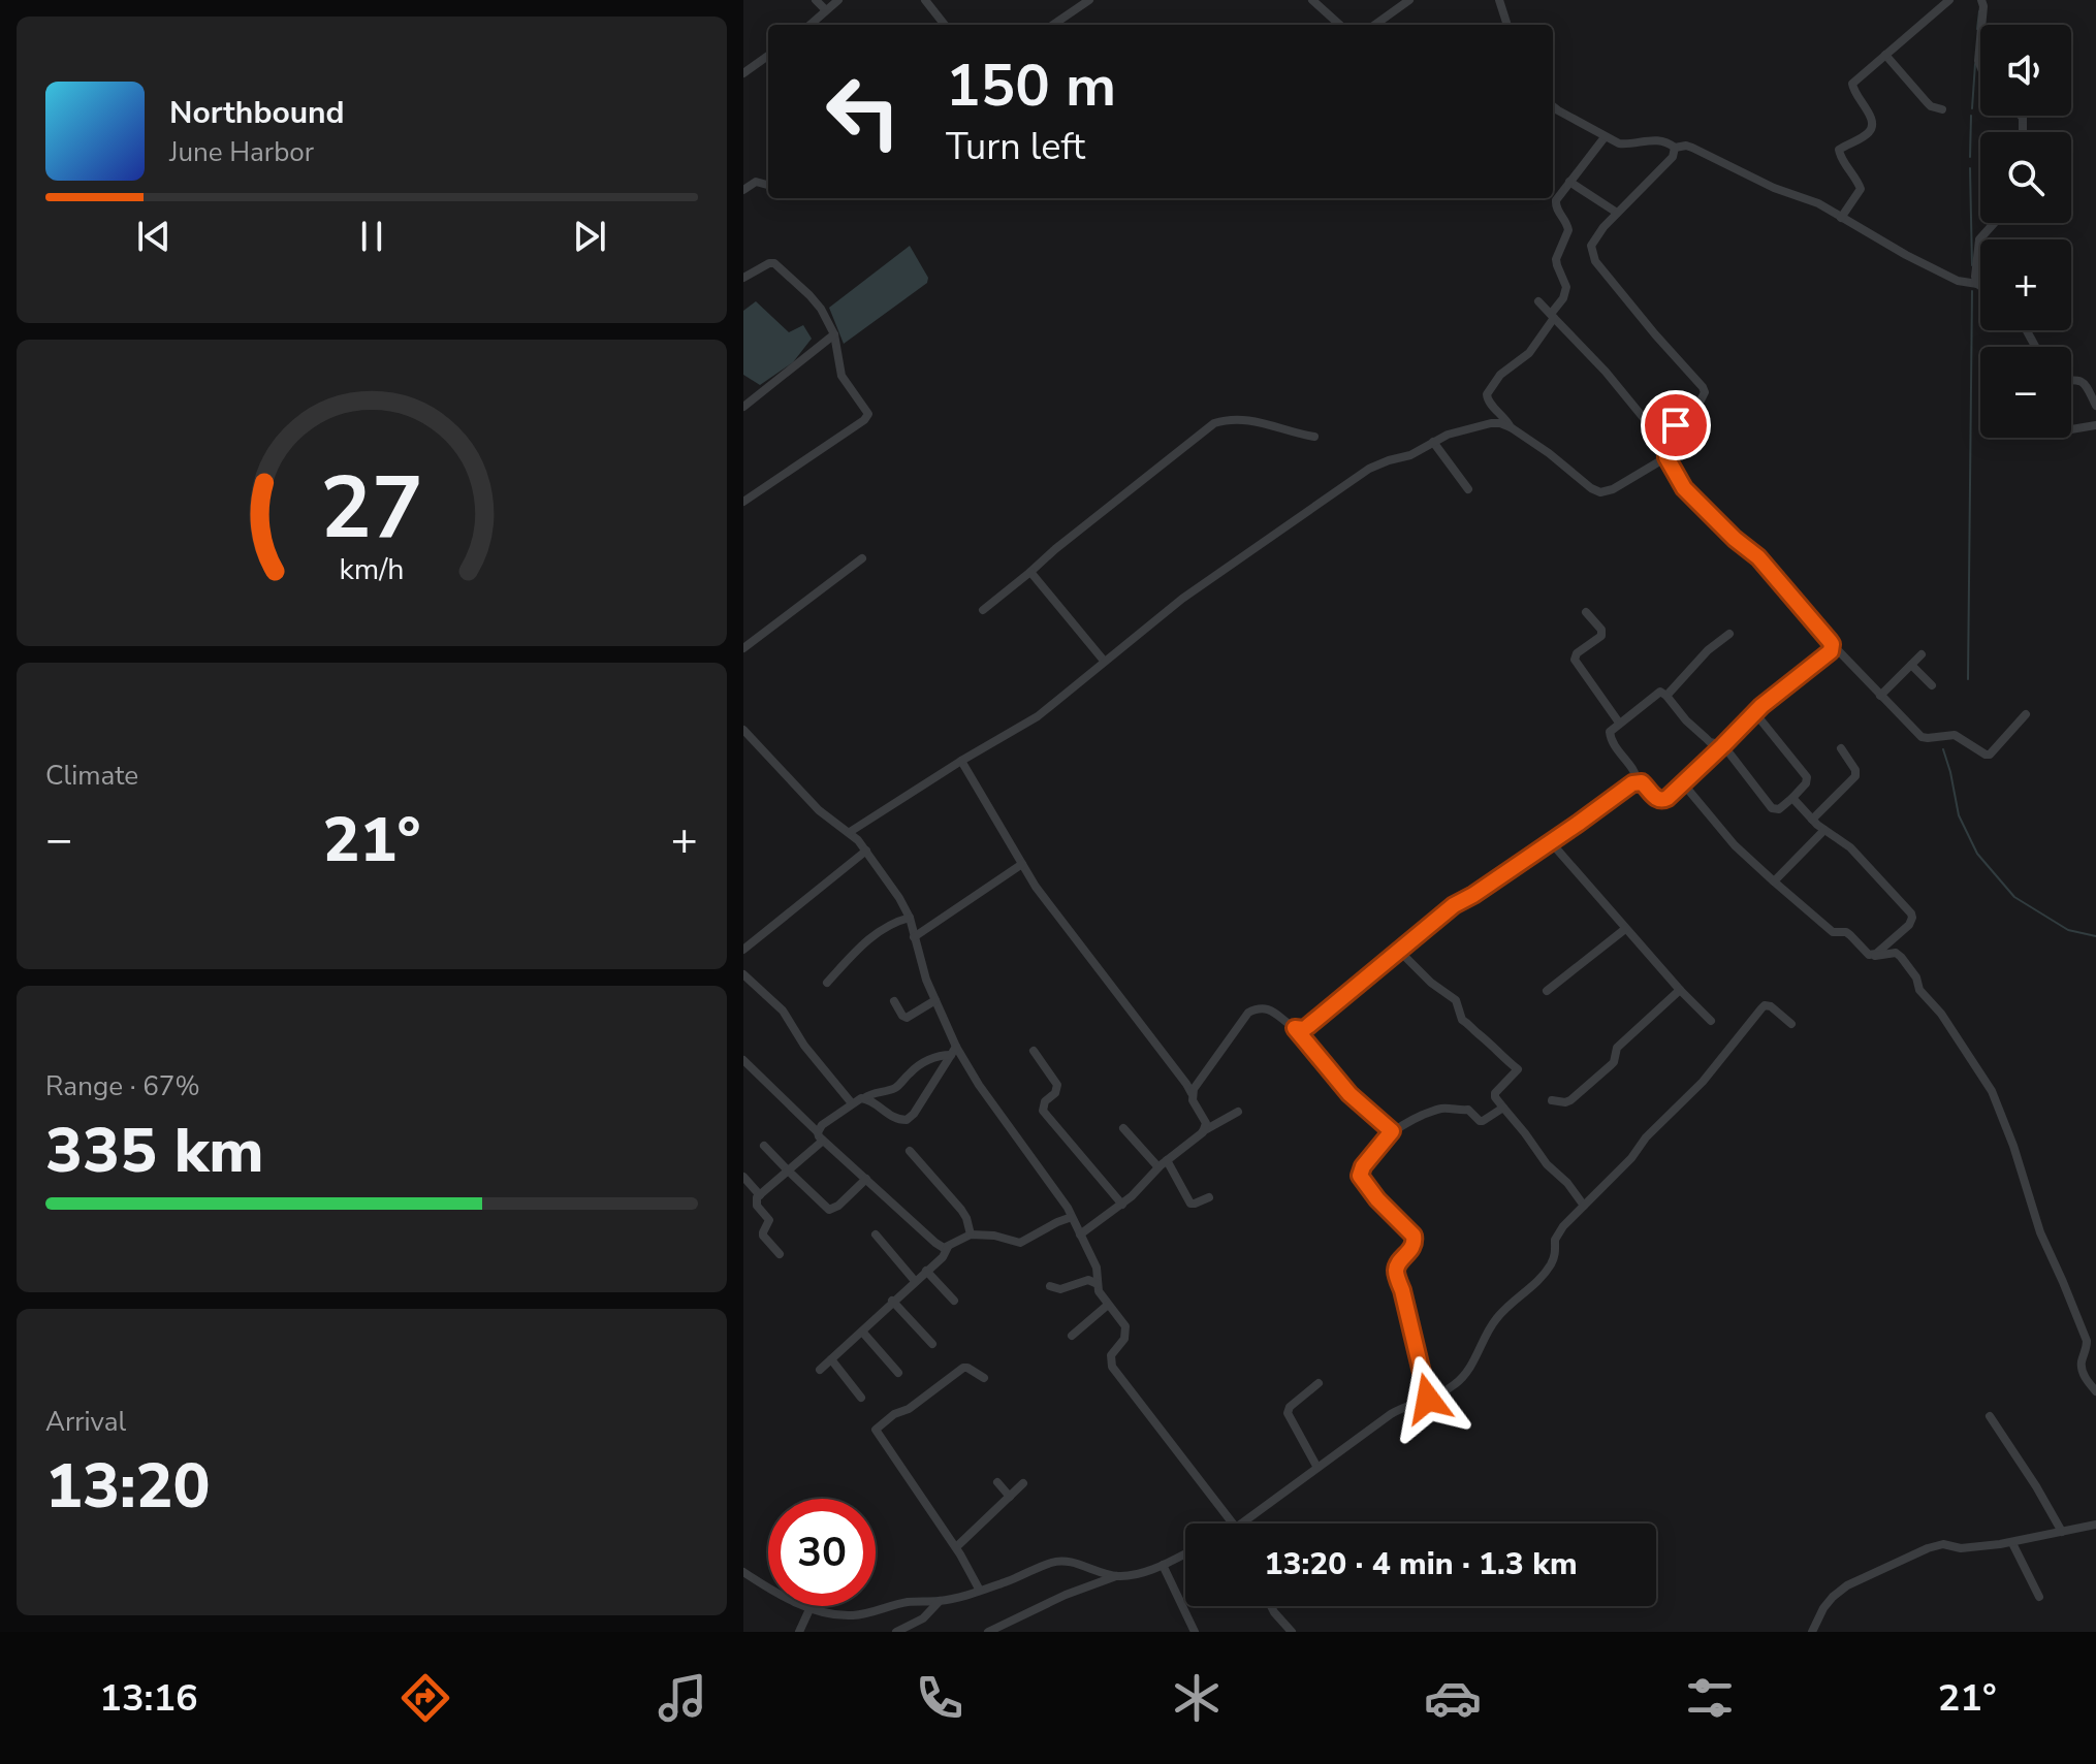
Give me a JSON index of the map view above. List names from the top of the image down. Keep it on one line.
{"page":{"map_buttons":["+","−"],"turn":["150 m","Turn left"],"song":["Northbound","June Harbor"],"tile":["Climate",["Range · 67%","335 km"],["Arrival","13:20"]],"heat":["−","21°","+"],"limit":"30","trip":"13:20 · 4 min · 1.3 km","tabs":["13:16","21°"],"gauge":["27","km/h"]}}
